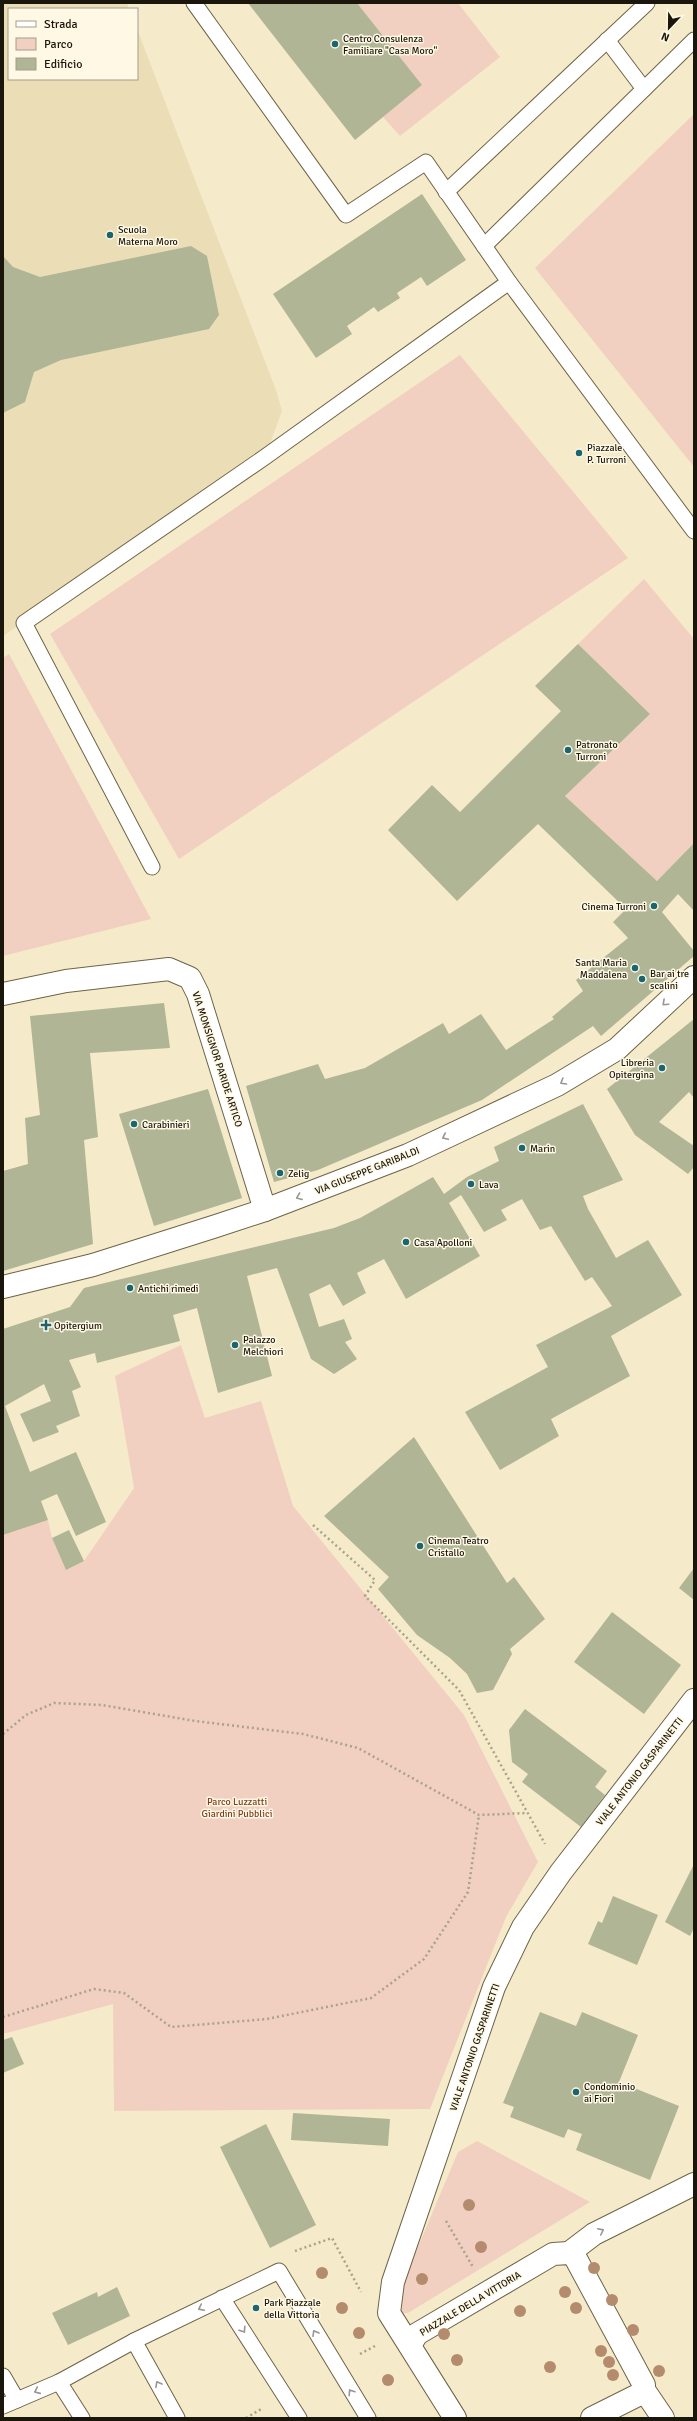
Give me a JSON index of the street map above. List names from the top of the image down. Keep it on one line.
{"streets":{"street":["VIA MONSIGNOR PARIDE ARTICO","VIA GIUSEPPE GARIBALDI","VIALE ANTONIO GASPARINETTI","PIAZZALE DELLA VITTORIA"]},"crossings":[["VIA MONSIGNOR PARIDE ARTICO","VIA GIUSEPPE GARIBALDI"],["VIALE ANTONIO GASPARINETTI","PIAZZALE DELLA VITTORIA"]],"one_way":["VIA GIUSEPPE GARIBALDI","PIAZZALE DELLA VITTORIA"],"parks":["Parco Luzzatti Giardini Pubblici"],"places":{"other":["Centro Consulenza Familiare \"Casa Moro\"","Scuola Materna Moro","Piazzale P. Turroni","Patronato Turroni","Cinema Turroni","Santa Maria Maddalena","Bar ai tre scalini","Libreria Opitergina","Carabinieri","Marin","Zelig","Lava","Casa Apolloni","Antichi rimedi","Palazzo Melchiori","Cinema Teatro Cristallo","Condominio ai Fiori","Park Piazzale della Vittoria"],"health":["Opitergium"]},"legend":["Strada","Parco","Edificio"],"north":"bottom"}
